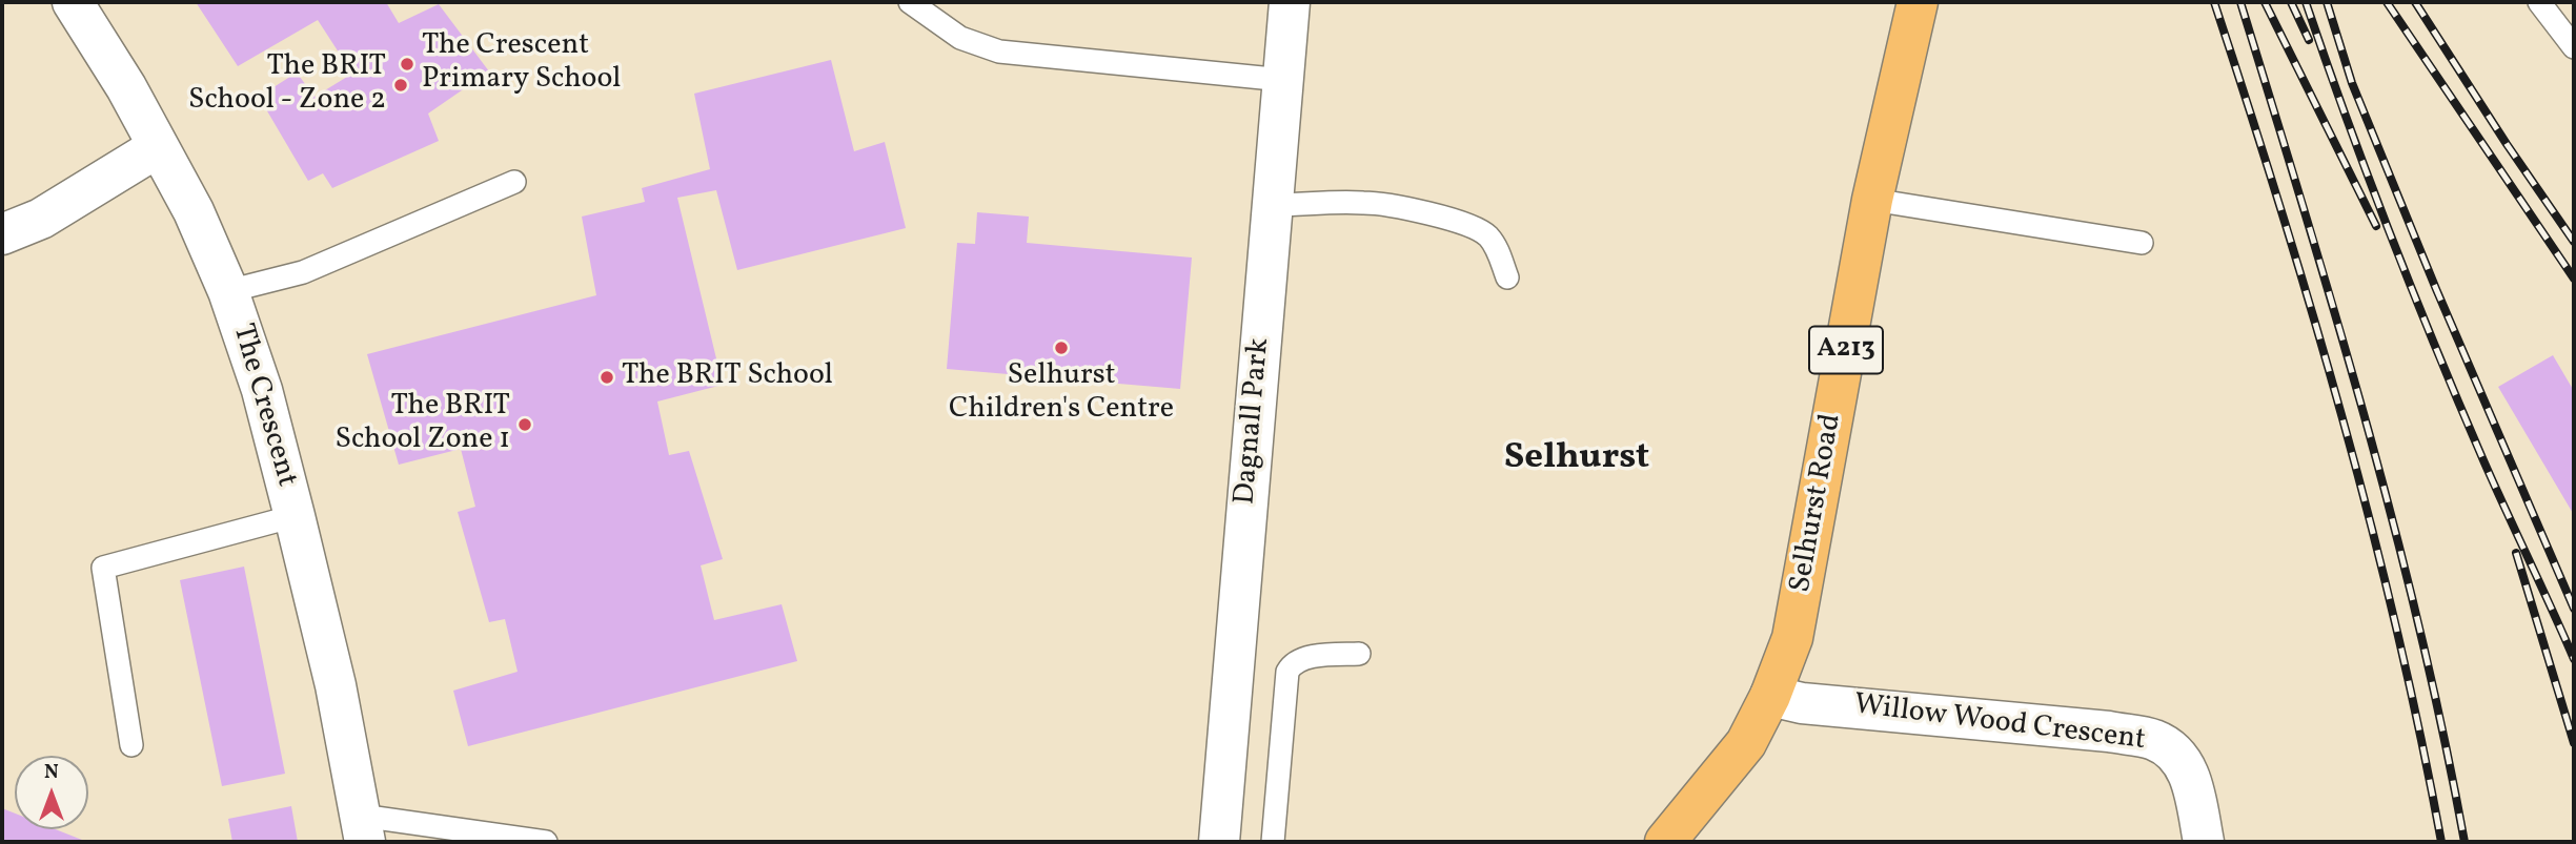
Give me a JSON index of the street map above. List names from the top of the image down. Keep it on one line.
{"streets":{"main road":["A213","Selhurst Road"],"street":["The Crescent","Dagnall Park","Willow Wood Crescent"]},"crossings":[["Selhurst Road","Willow Wood Crescent"]],"districts":["Selhurst"],"places":["The Crescent Primary School","The BRIT School - Zone 2","Selhurst Children's Centre","The BRIT School","The BRIT School Zone 1"],"north":"top"}
